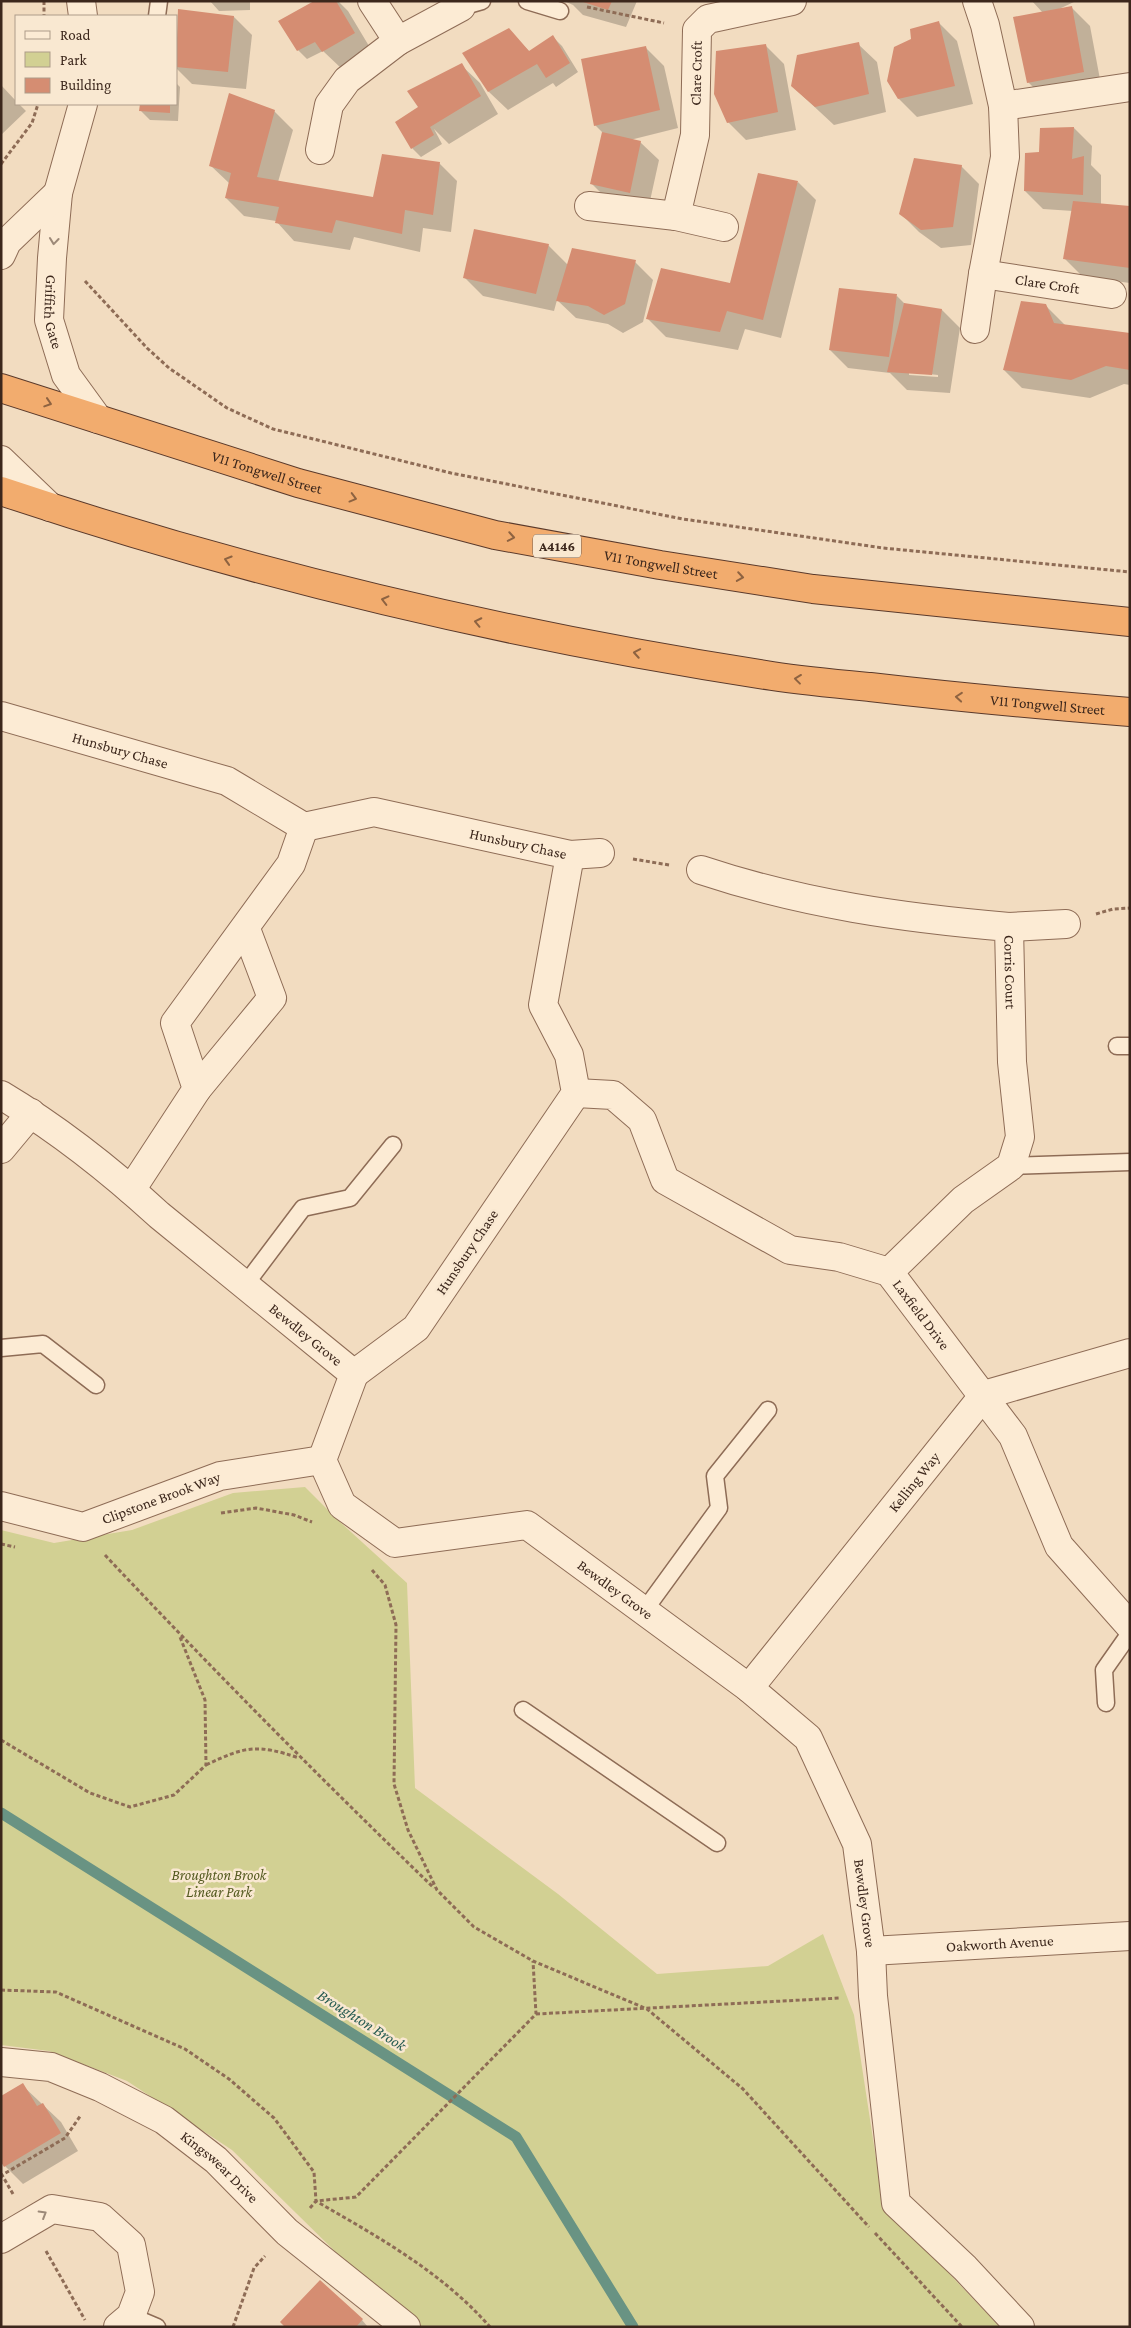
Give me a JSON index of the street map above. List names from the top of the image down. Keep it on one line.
{"streets":{"highway":["V11 Tongwell Street","A4146"],"street":["Clare Croft","Griffith Gate","Hunsbury Chase","Corris Court","Laxfield Drive","Bewdley Grove","Kelling Way","Clipstone Brook Way","Oakworth Avenue","Kingswear Drive"]},"crossings":[["Griffith Gate","V11 Tongwell Street"],["Hunsbury Chase","Laxfield Drive"],["Hunsbury Chase","Bewdley Grove"],["Laxfield Drive","Kelling Way"],["Bewdley Grove","Kelling Way"],["Bewdley Grove","Clipstone Brook Way"],["Bewdley Grove","Oakworth Avenue"]],"water":["Broughton Brook"],"parks":["Broughton Brook Linear Park"],"legend":["Road","Park","Building"]}
